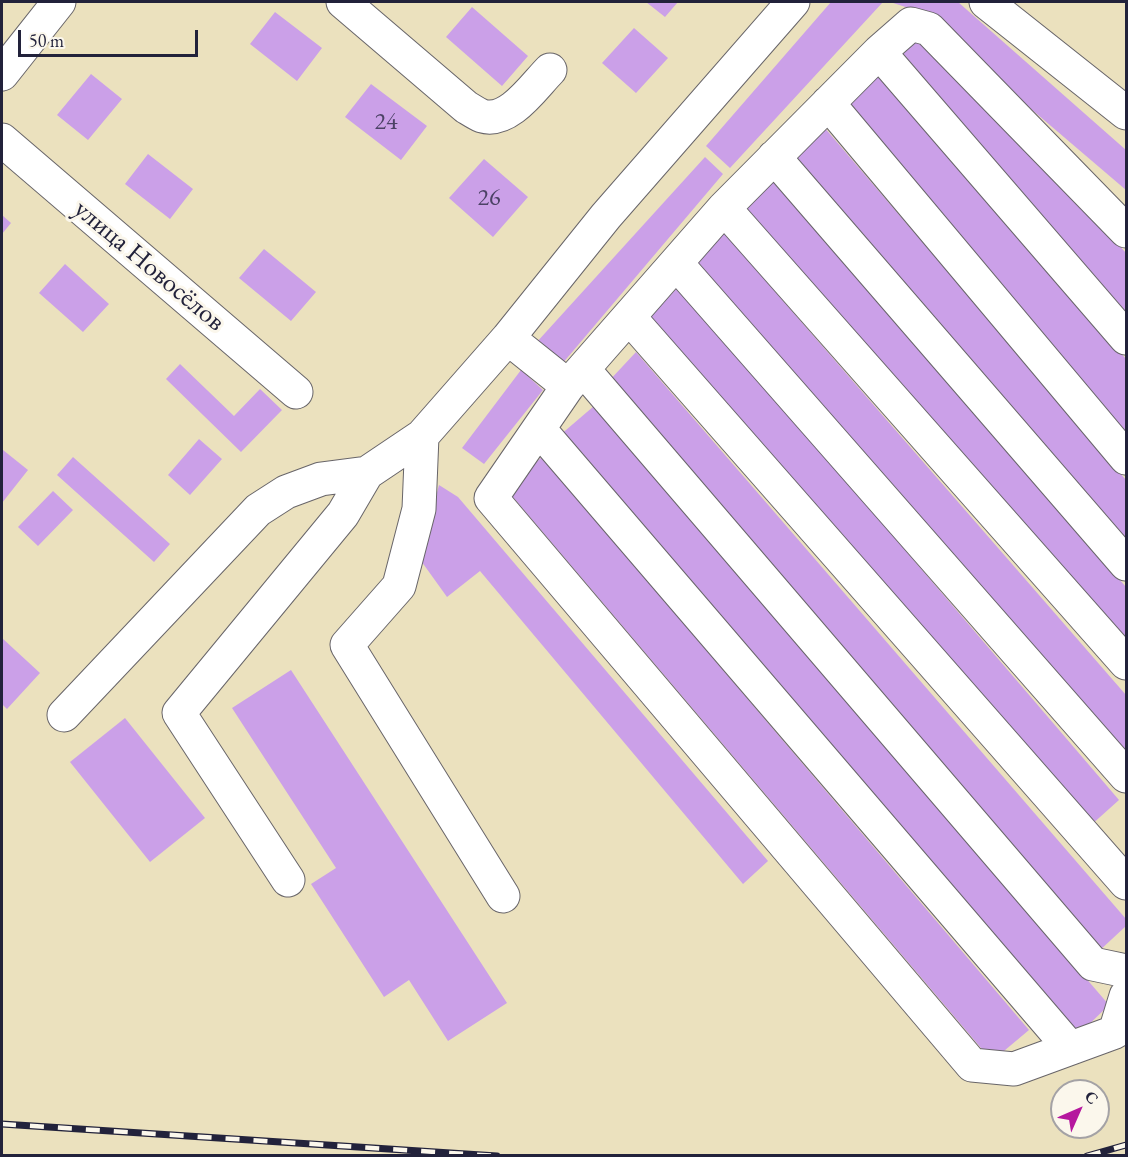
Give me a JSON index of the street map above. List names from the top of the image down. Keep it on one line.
{"streets":{"street":["улица Новосёлов"]},"house_numbers":["24","26"],"scale_bar":"50 m","north":"top right"}
